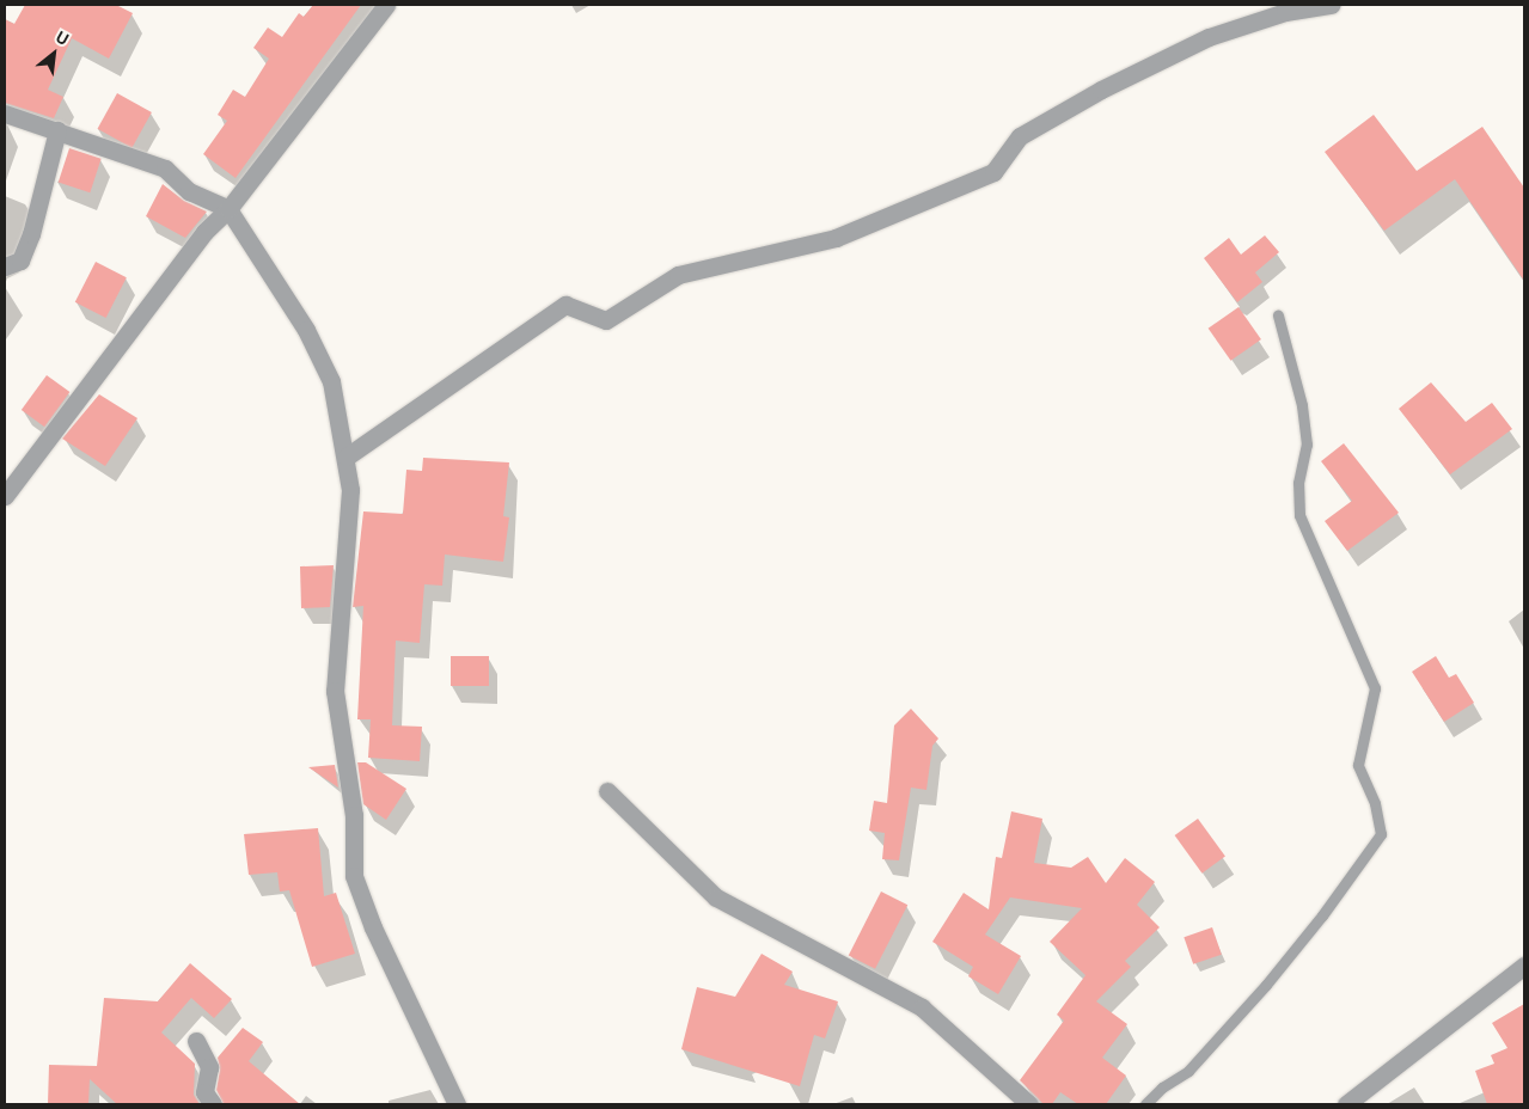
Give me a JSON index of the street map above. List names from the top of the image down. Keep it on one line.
{"north":"top right"}
